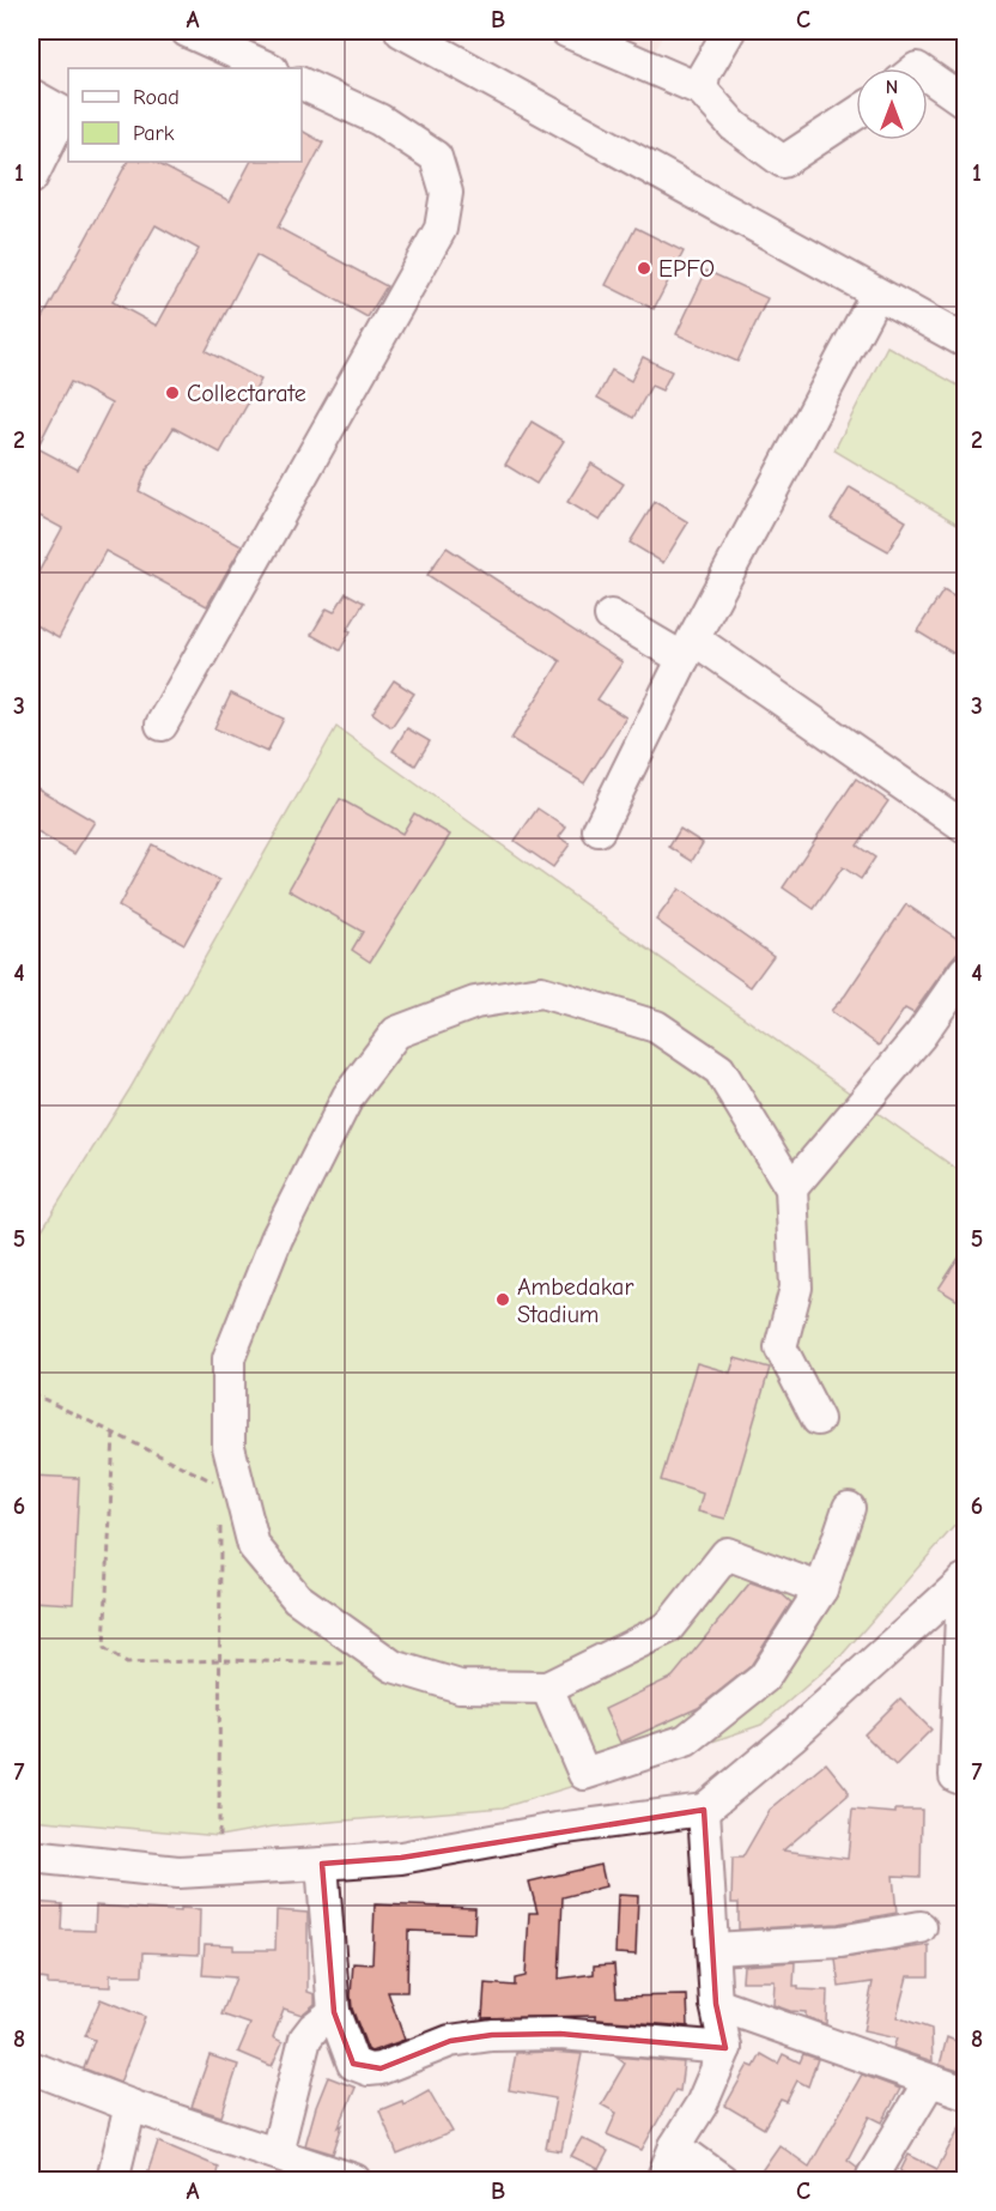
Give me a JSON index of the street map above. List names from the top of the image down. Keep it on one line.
{"places":["EPFO","Collectarate","Ambedakar Stadium"],"legend":["Road","Park"],"north":"top","grid":{"columns":["A","B","C"],"rows":["1","2","3","4","5","6","7","8"]}}
